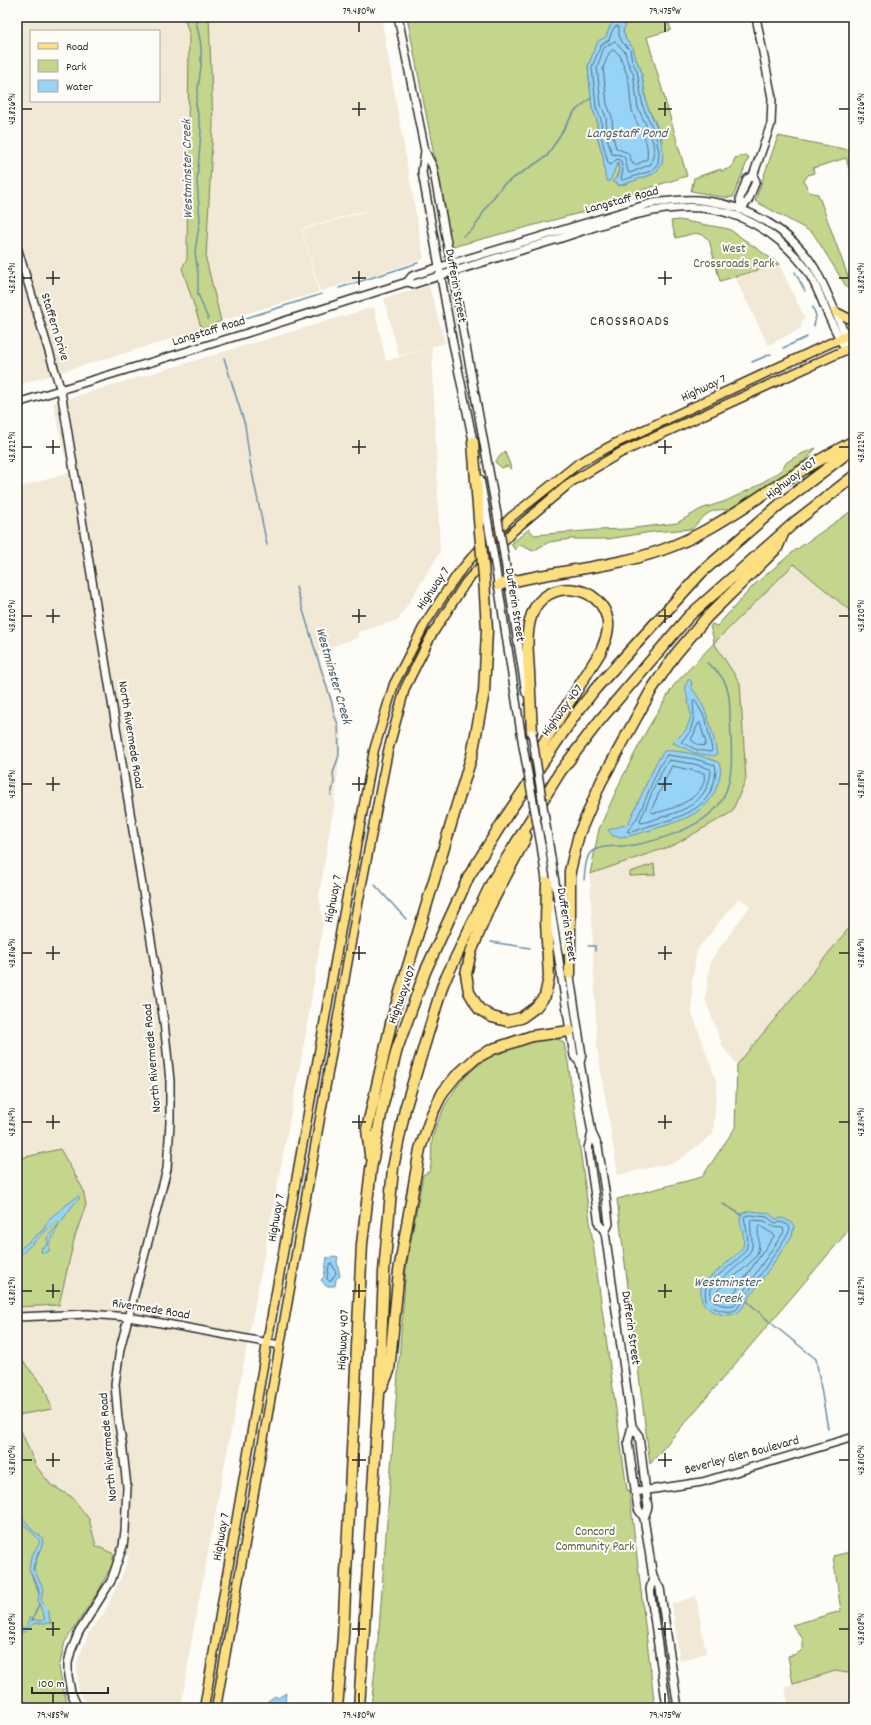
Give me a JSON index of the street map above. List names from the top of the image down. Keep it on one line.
{"streets":{"highway":["Highway 407"],"main road":["Langstaff Road","Dufferin Street","Staffern Drive","Highway 7","North Rivermede Road","Rivermede Road","Beverley Glen Boulevard"]},"crossings":[["Langstaff Road","Dufferin Street"],["Langstaff Road","Staffern Drive"],["Langstaff Road","Highway 7"],["Langstaff Road","North Rivermede Road"],["Dufferin Street","Beverley Glen Boulevard"],["Staffern Drive","North Rivermede Road"],["Highway 7","Rivermede Road"],["North Rivermede Road","Rivermede Road"]],"districts":["CROSSROADS"],"water":["Langstaff Pond","Westminster Creek"],"parks":["West Crossroads Park","Concord Community Park"],"legend":["Road","Park","Water"],"scale_bar":"100 m","coordinates":["79.480°W","79.475°W","43.826°N","43.824°N","43.822°N","43.820°N","43.818°N","43.816°N","43.814°N","43.812°N","43.810°N","43.808°N","79.485°W"]}
